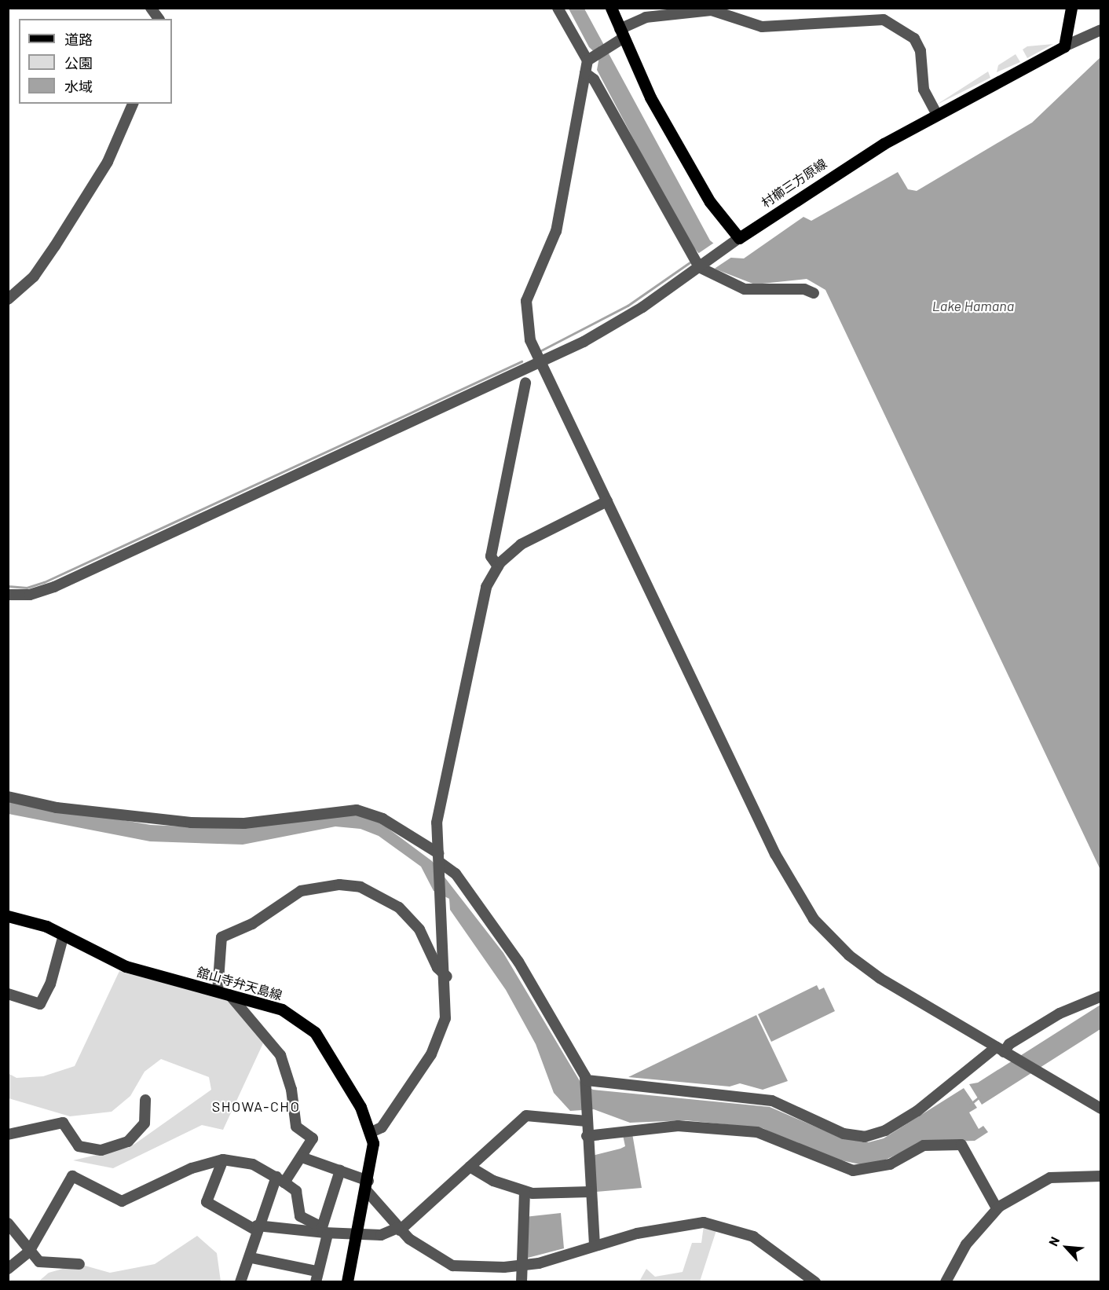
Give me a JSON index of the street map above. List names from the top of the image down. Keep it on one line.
{"streets":{"main road":["村櫛三方原線","舘山寺弁天島線"]},"districts":["SHOWA-CHO"],"water":["Lake Hamana"],"legend":["道路","公園","水域"],"north":"top left"}
